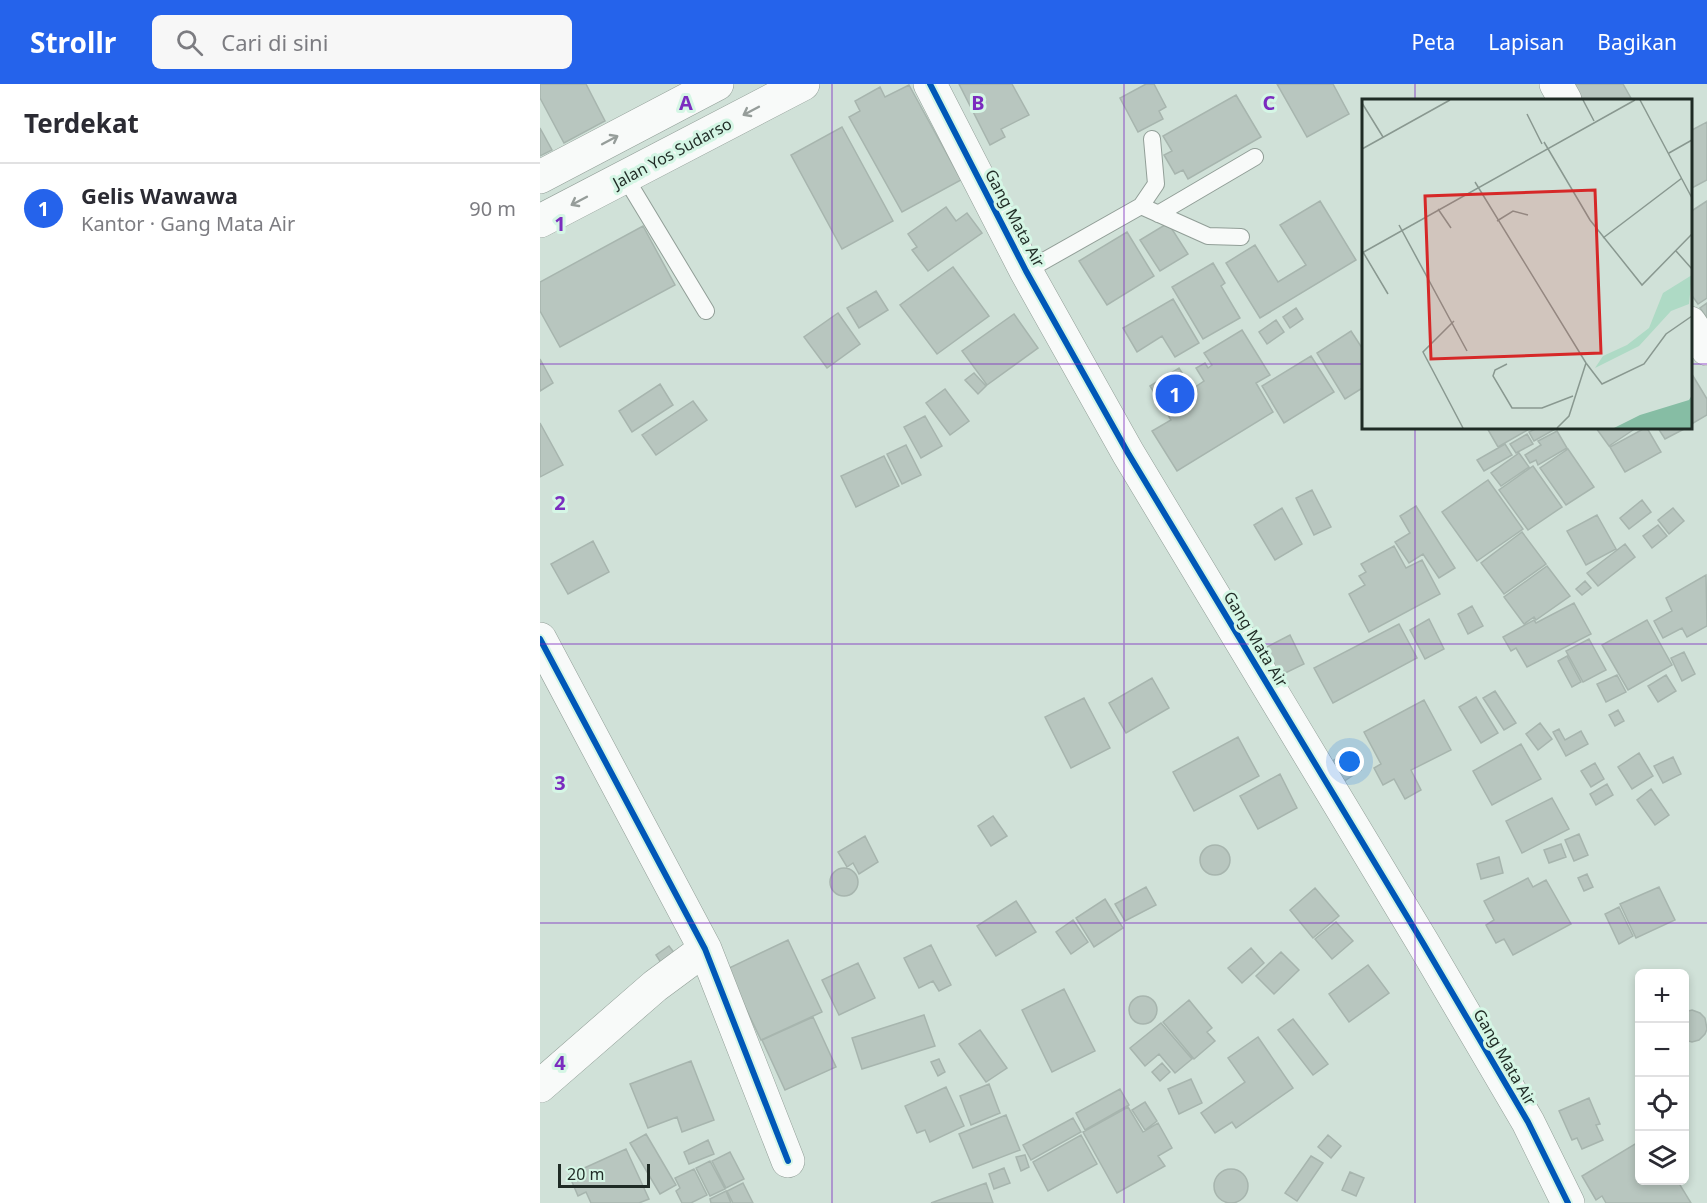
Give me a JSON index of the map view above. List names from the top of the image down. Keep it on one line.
{"streets":{"main road":["Jalan Yos Sudarso","Gang Mata Air"]},"scale_bar":"20 m","page":{"header":"Strollr","search":"Cari di sini","nav":["Peta","Lapisan","Bagikan"],"heading":"Terdekat","list":[{"mark":"1","name":"Gelis Wawawa","note":"Kantor · Gang Mata Air","value":"90 m"}],"pins":"1","map_buttons":["+","−"],"scale":"20 m"},"grid":{"columns":["A","B","C"],"rows":["1","2","3","4"]}}
